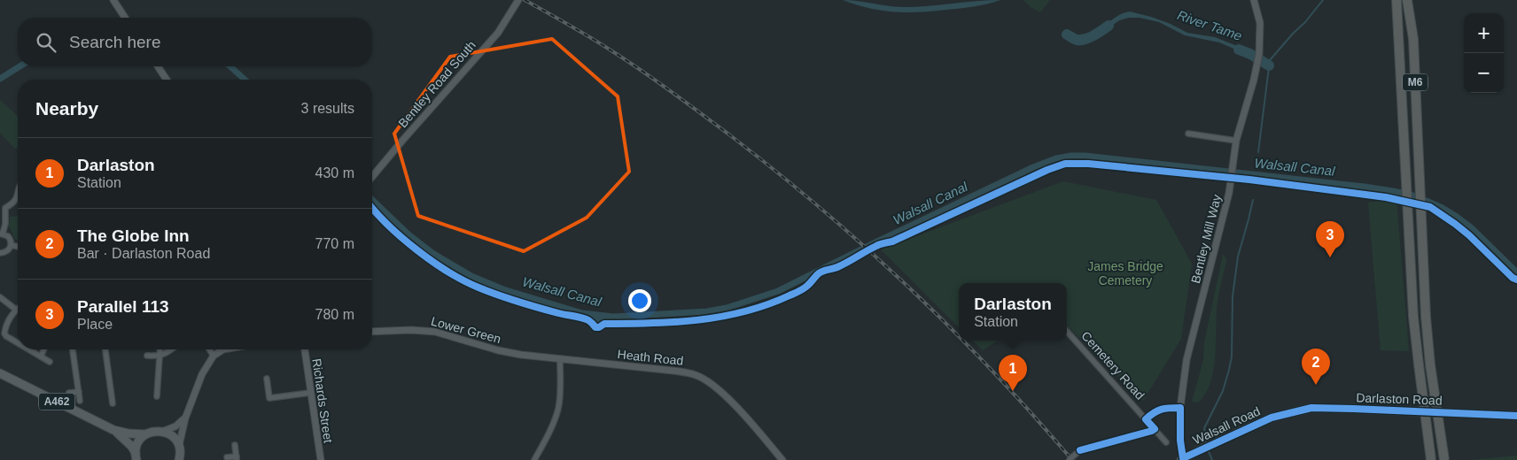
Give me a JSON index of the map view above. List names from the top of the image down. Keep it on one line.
{"streets":{"highway":["M6"],"main road":["Darlaston Road","A462","Walsall Road"],"street":["Bentley Road South","Bentley Mill Way","Lower Green","Heath Road","Cemetery Road","Richards Street"]},"crossings":[["Bentley Mill Way","Walsall Road"],["Lower Green","Heath Road"],["Darlaston Road","Walsall Road"]],"water":["River Tame","Walsall Canal"],"parks":["James Bridge Cemetery"],"page":{"map_buttons":["+","−"],"search":"Search here","heading":["Nearby","3 results"],"list":[{"mark":"1","name":"Darlaston","note":"Station","value":"430 m"},{"mark":"2","name":"The Globe Inn","note":"Bar · Darlaston Road","value":"770 m"},{"mark":"3","name":"Parallel 113","note":"Place","value":"780 m"}],"pins":["3","2","1"],"popup":["Darlaston","Station"]}}
